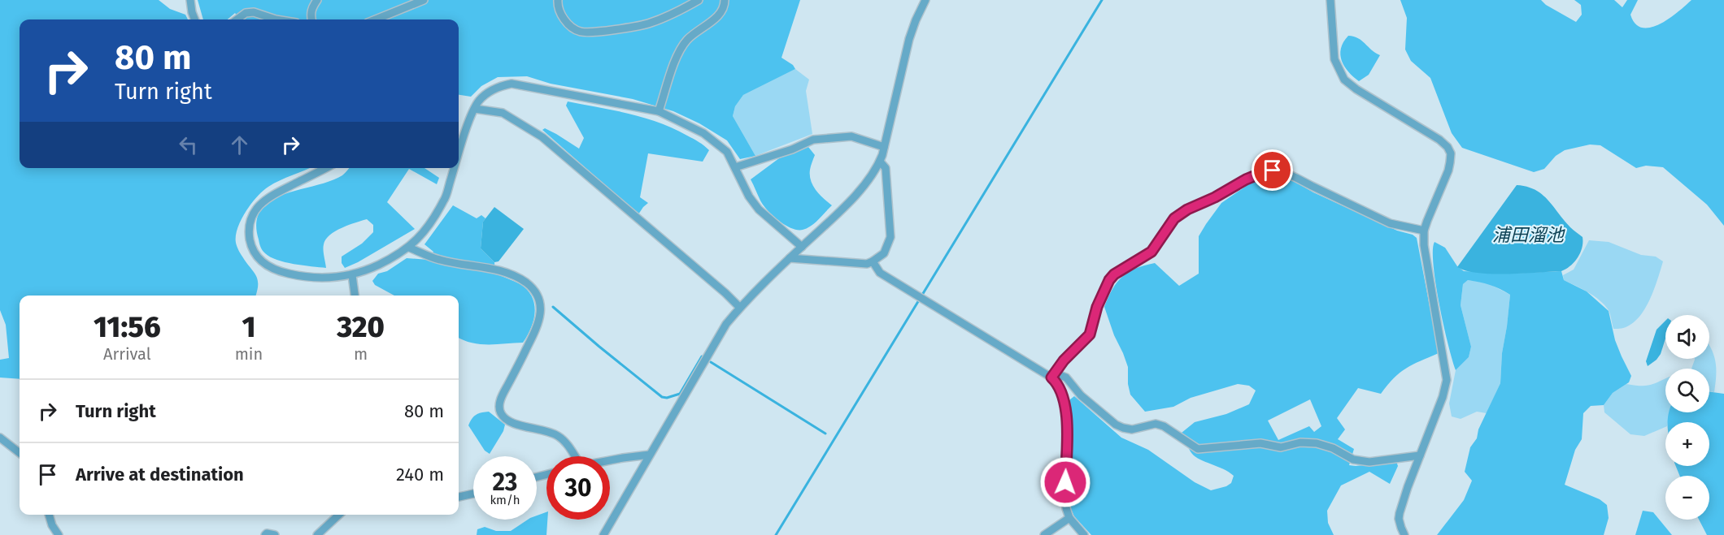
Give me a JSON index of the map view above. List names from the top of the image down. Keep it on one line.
{"water":["浦田溜池"],"page":{"turn":["80 m","Turn right"],"eta":["11:56","Arrival","1","min","320","m"],"map_buttons":["+","−"],"list":[{"name":"Turn right","value":"80 m"},{"name":"Arrive at destination","value":"240 m"}],"speed":"23 km/h","limit":"30"}}
